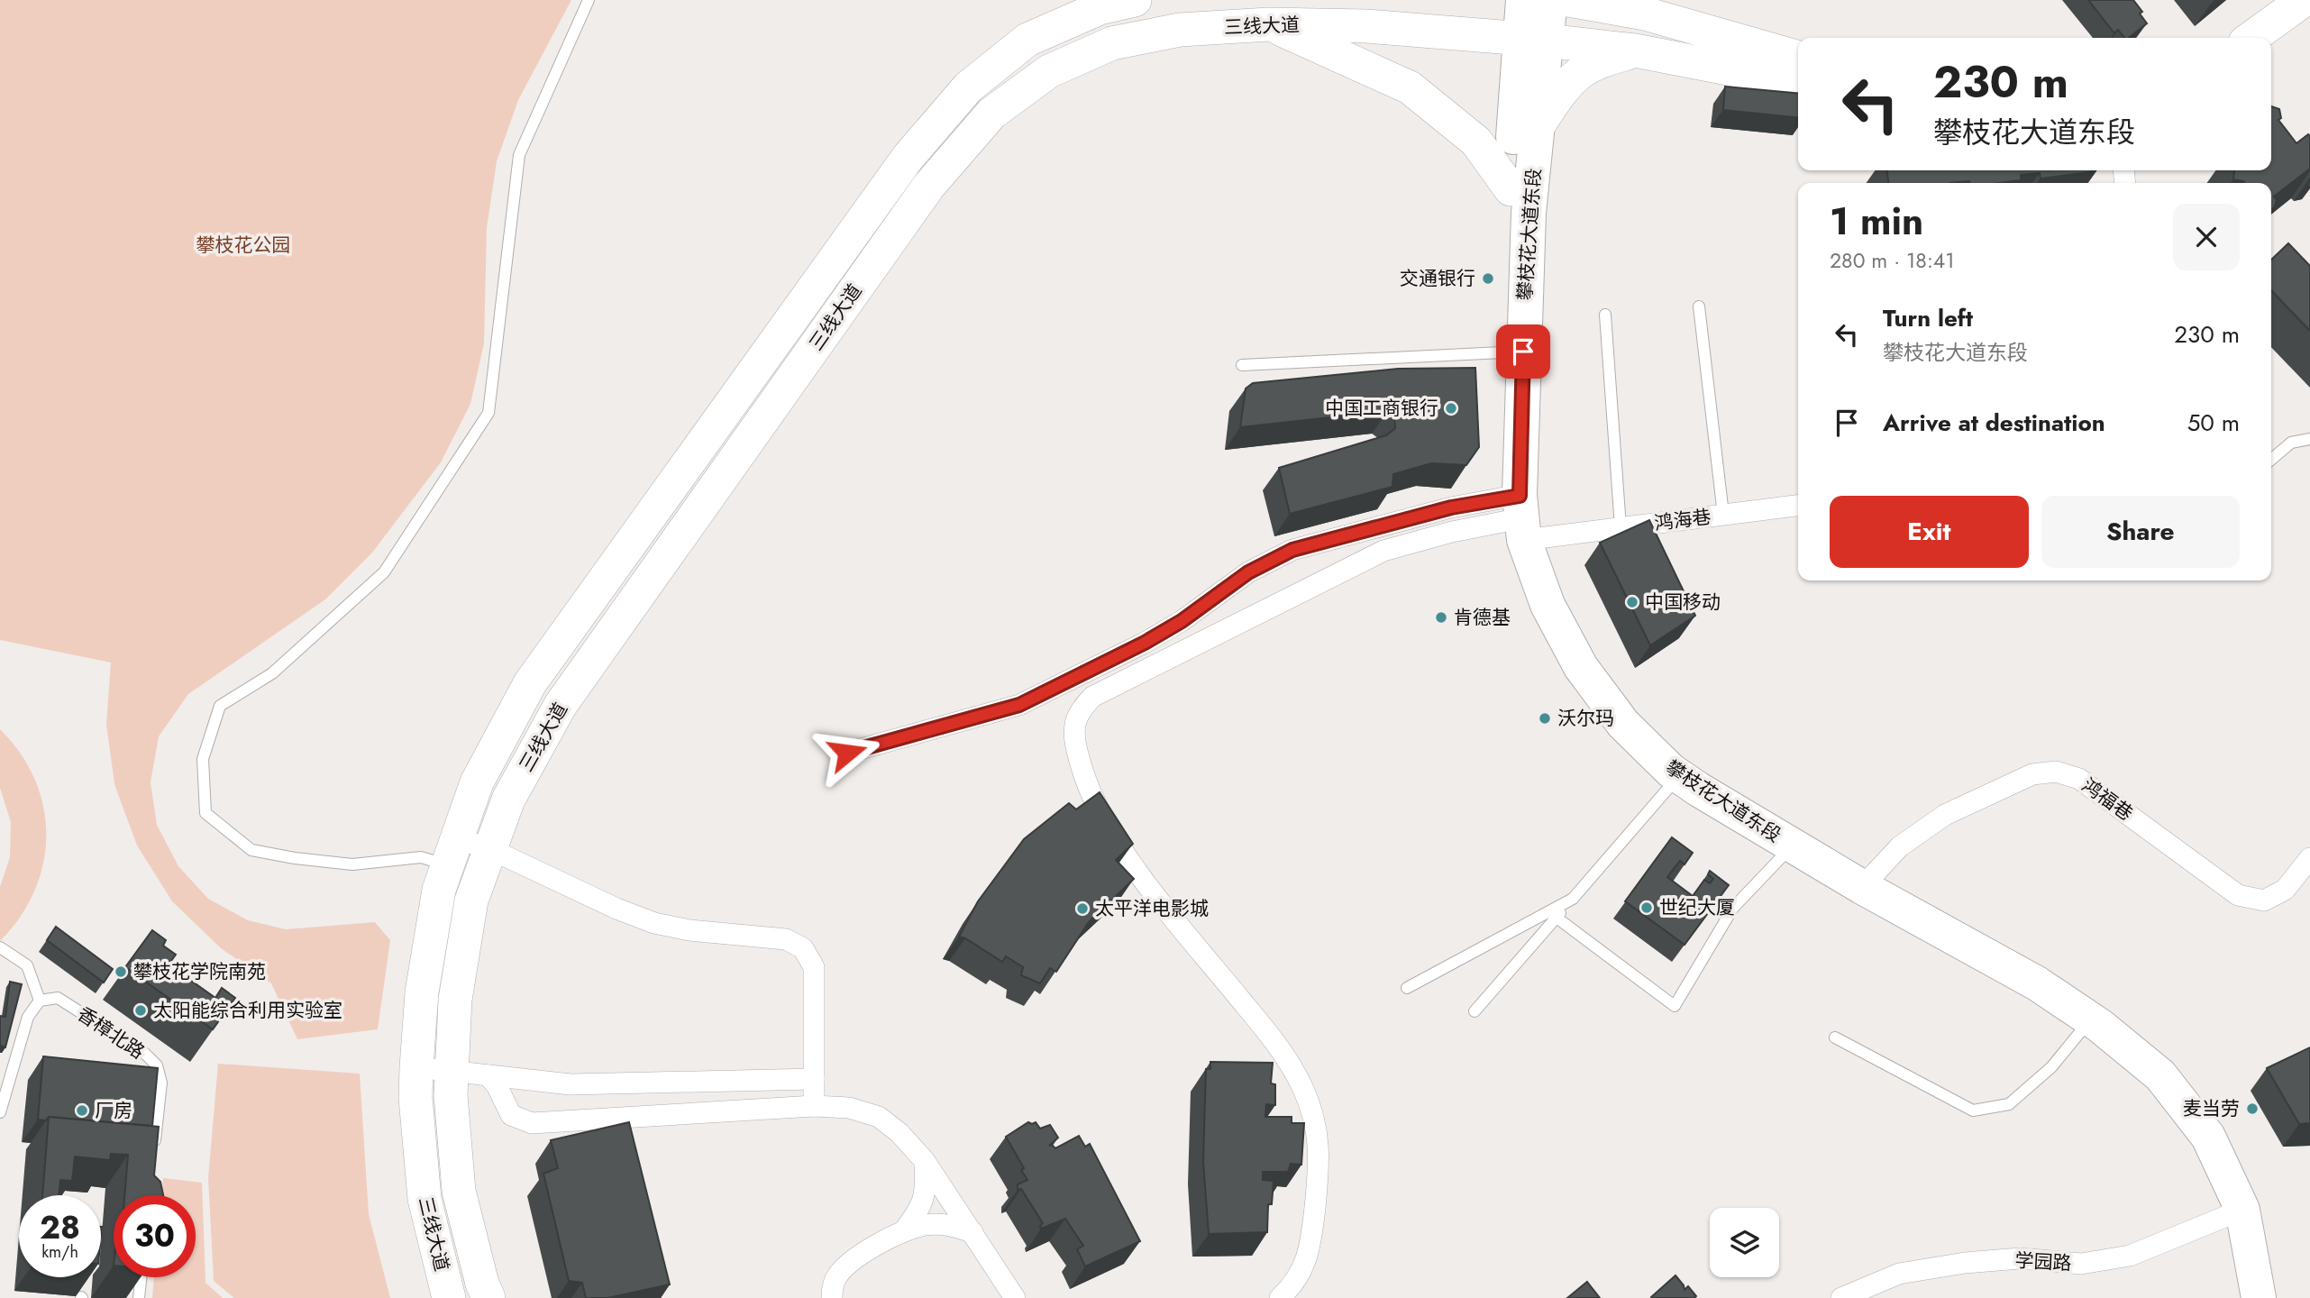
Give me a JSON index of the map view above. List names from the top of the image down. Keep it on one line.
{"streets":{"highway":["攀枝花大道东段"],"main road":["三线大道"],"street":["鸿海巷","鸿福巷","学园路"],"lane":["香樟北路"]},"crossings":[["三线大道","攀枝花大道东段"],["攀枝花大道东段","鸿海巷"],["攀枝花大道东段","鸿福巷"],["攀枝花大道东段","学园路"]],"parks":["攀枝花公园"],"places":["交通银行","中国工商银行","中国移动","肯德基","沃尔玛","世纪大厦","太平洋电影城","攀枝花学院南苑","太阳能综合利用实验室","麦当劳","厂房"],"page":{"turn":["230 m","攀枝花大道东段"],"heading":["1 min","280 m · 18:41"],"list":[{"name":"Turn left","note":"攀枝花大道东段","value":"230 m"},{"name":"Arrive at destination","value":"50 m"}],"buttons":["Exit","Share"],"speed":"28 km/h","limit":"30"}}
